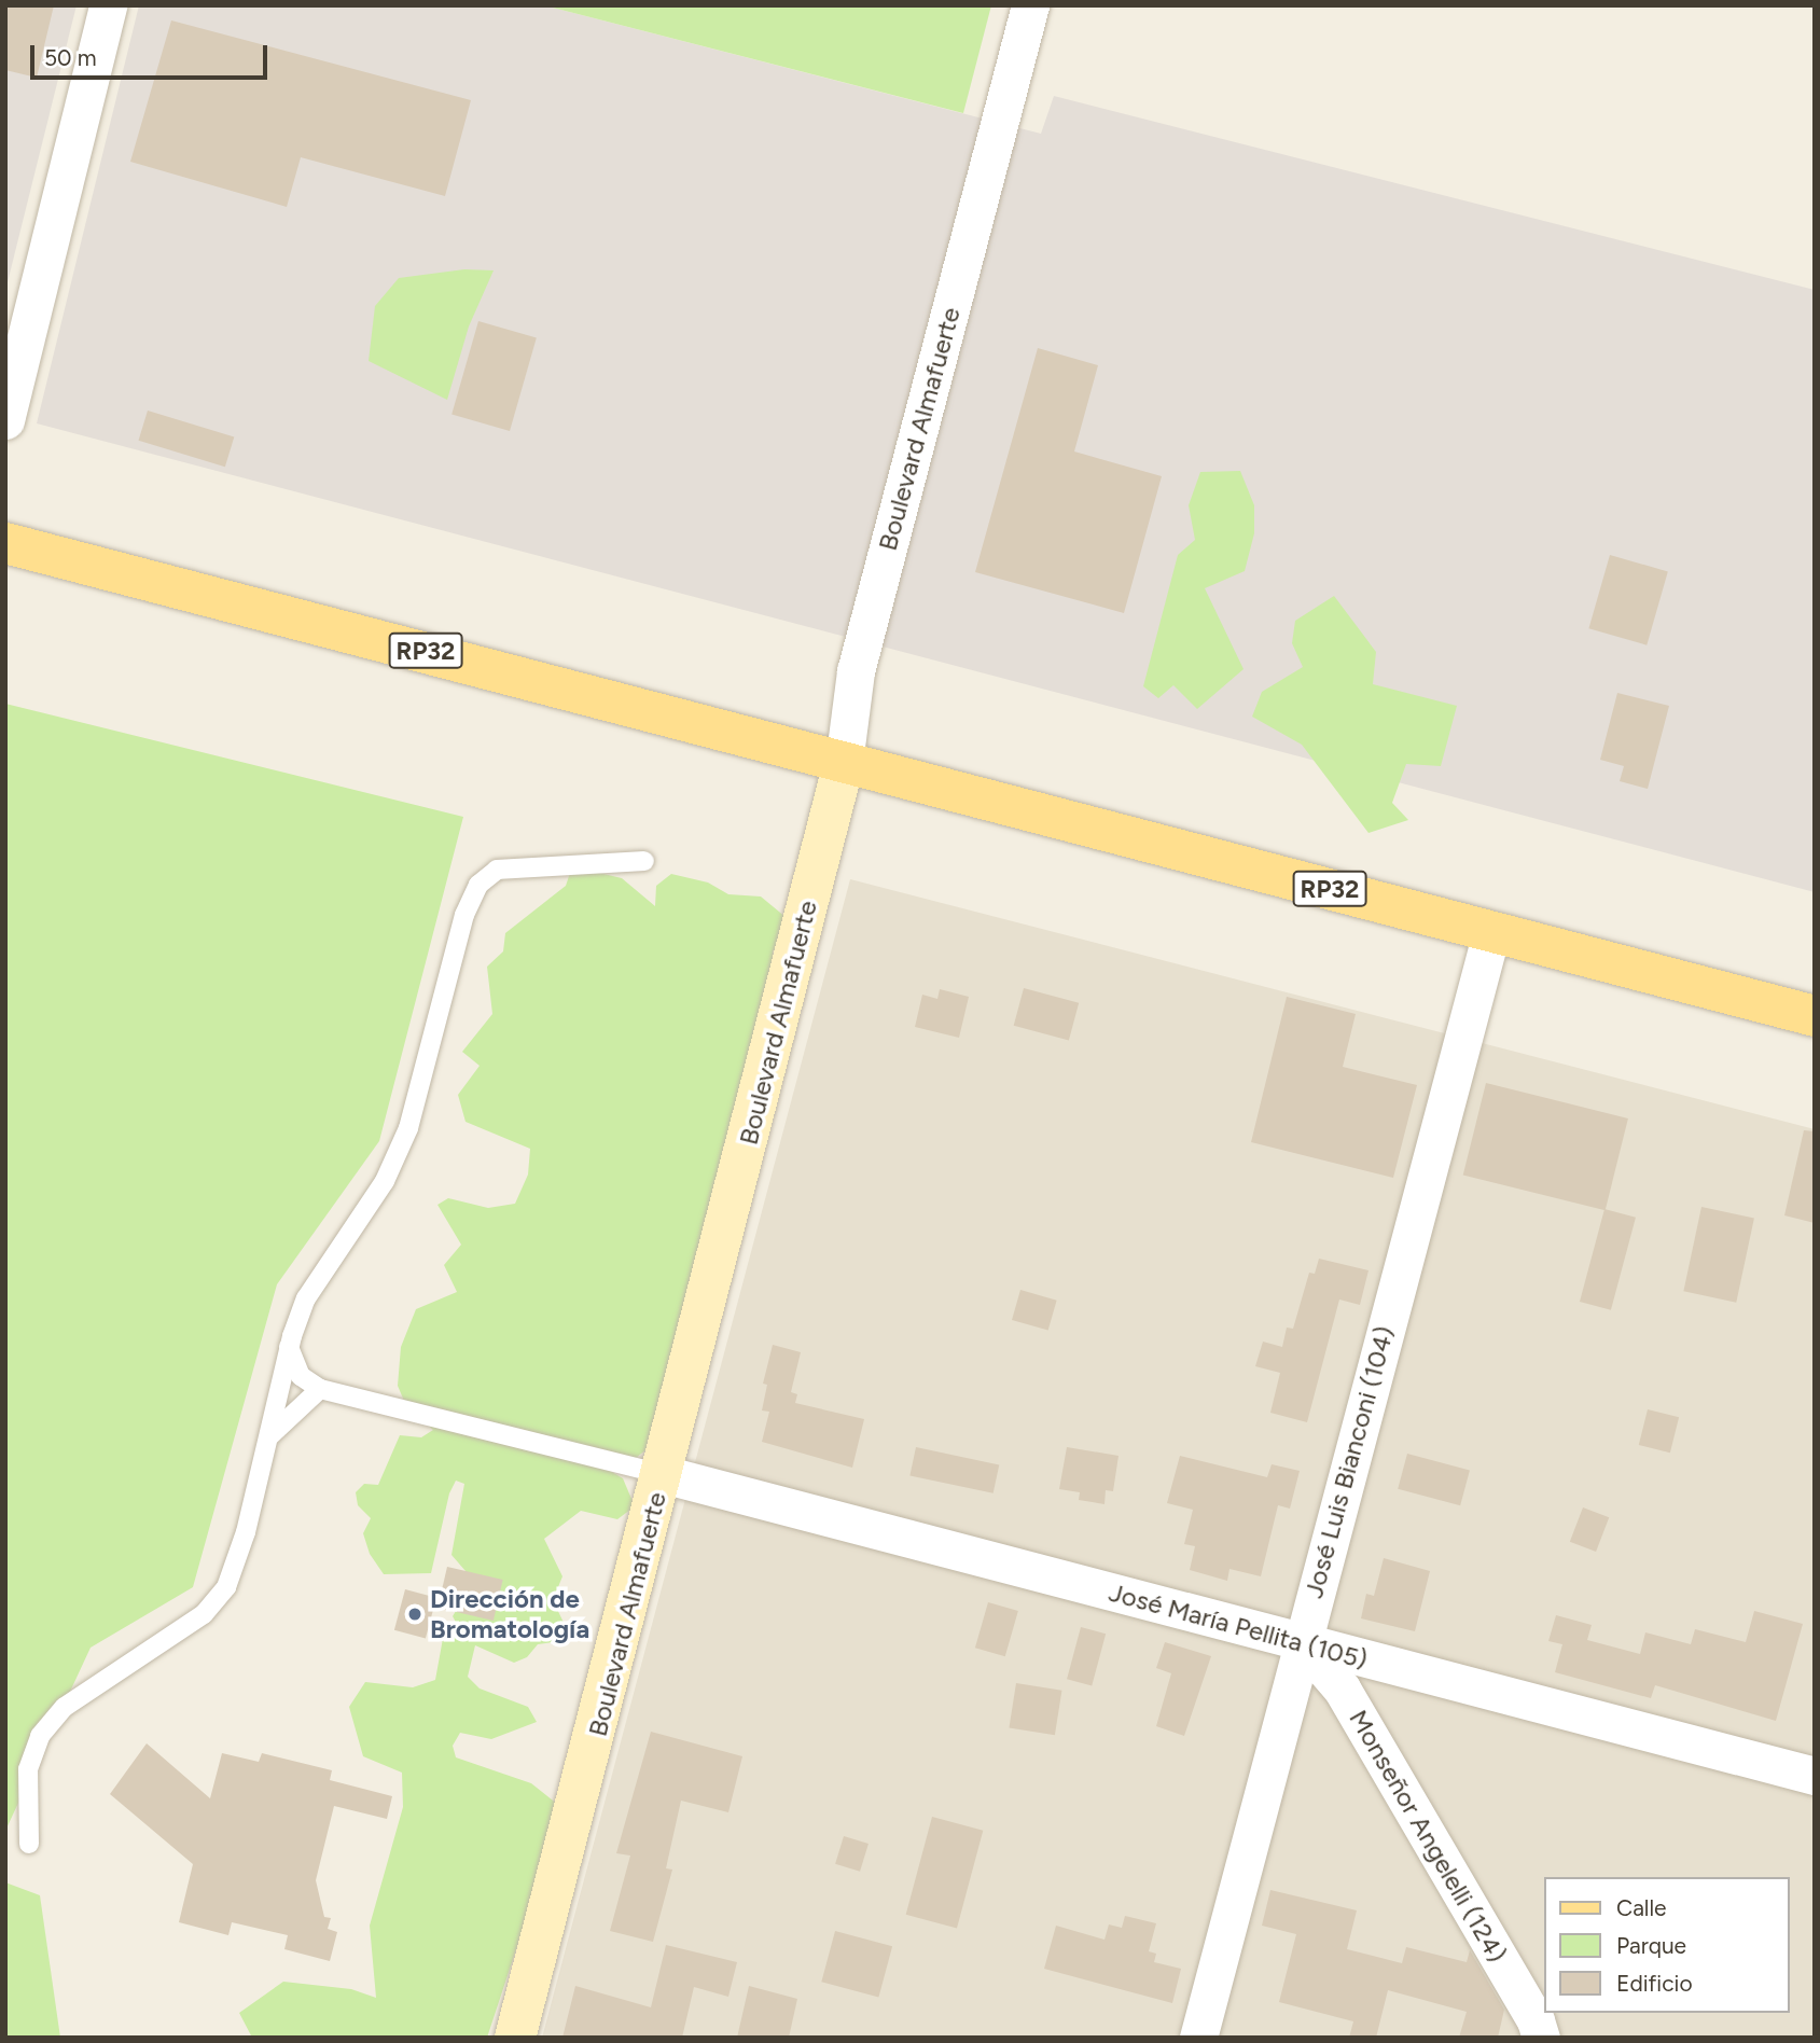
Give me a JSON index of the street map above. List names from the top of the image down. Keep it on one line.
{"streets":{"main road":["Boulevard Almafuerte","RP32"],"street":["José Luis Bianconi (104)","José María Pellita (105)","Monseñor Angelelli (124)"]},"crossings":[["Boulevard Almafuerte","RP32"],["Boulevard Almafuerte","José María Pellita (105)"],["RP32","José Luis Bianconi (104)"],["José Luis Bianconi (104)","José María Pellita (105)"],["José Luis Bianconi (104)","Monseñor Angelelli (124)"],["José María Pellita (105)","Monseñor Angelelli (124)"]],"places":["Dirección de Bromatología"],"legend":["Calle","Parque","Edificio"],"scale_bar":"50 m"}
